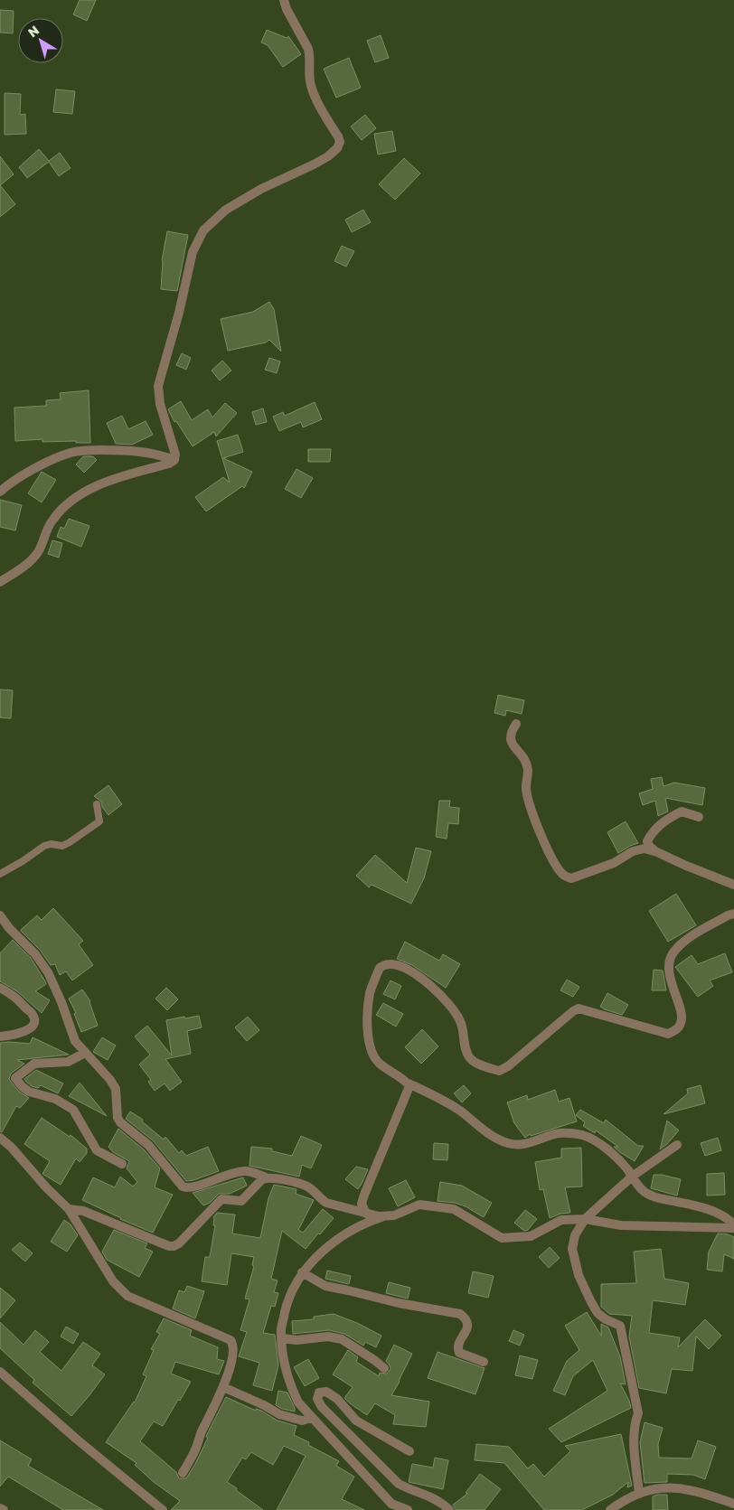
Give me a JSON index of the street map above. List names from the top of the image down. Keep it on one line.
{"north":"top left"}
